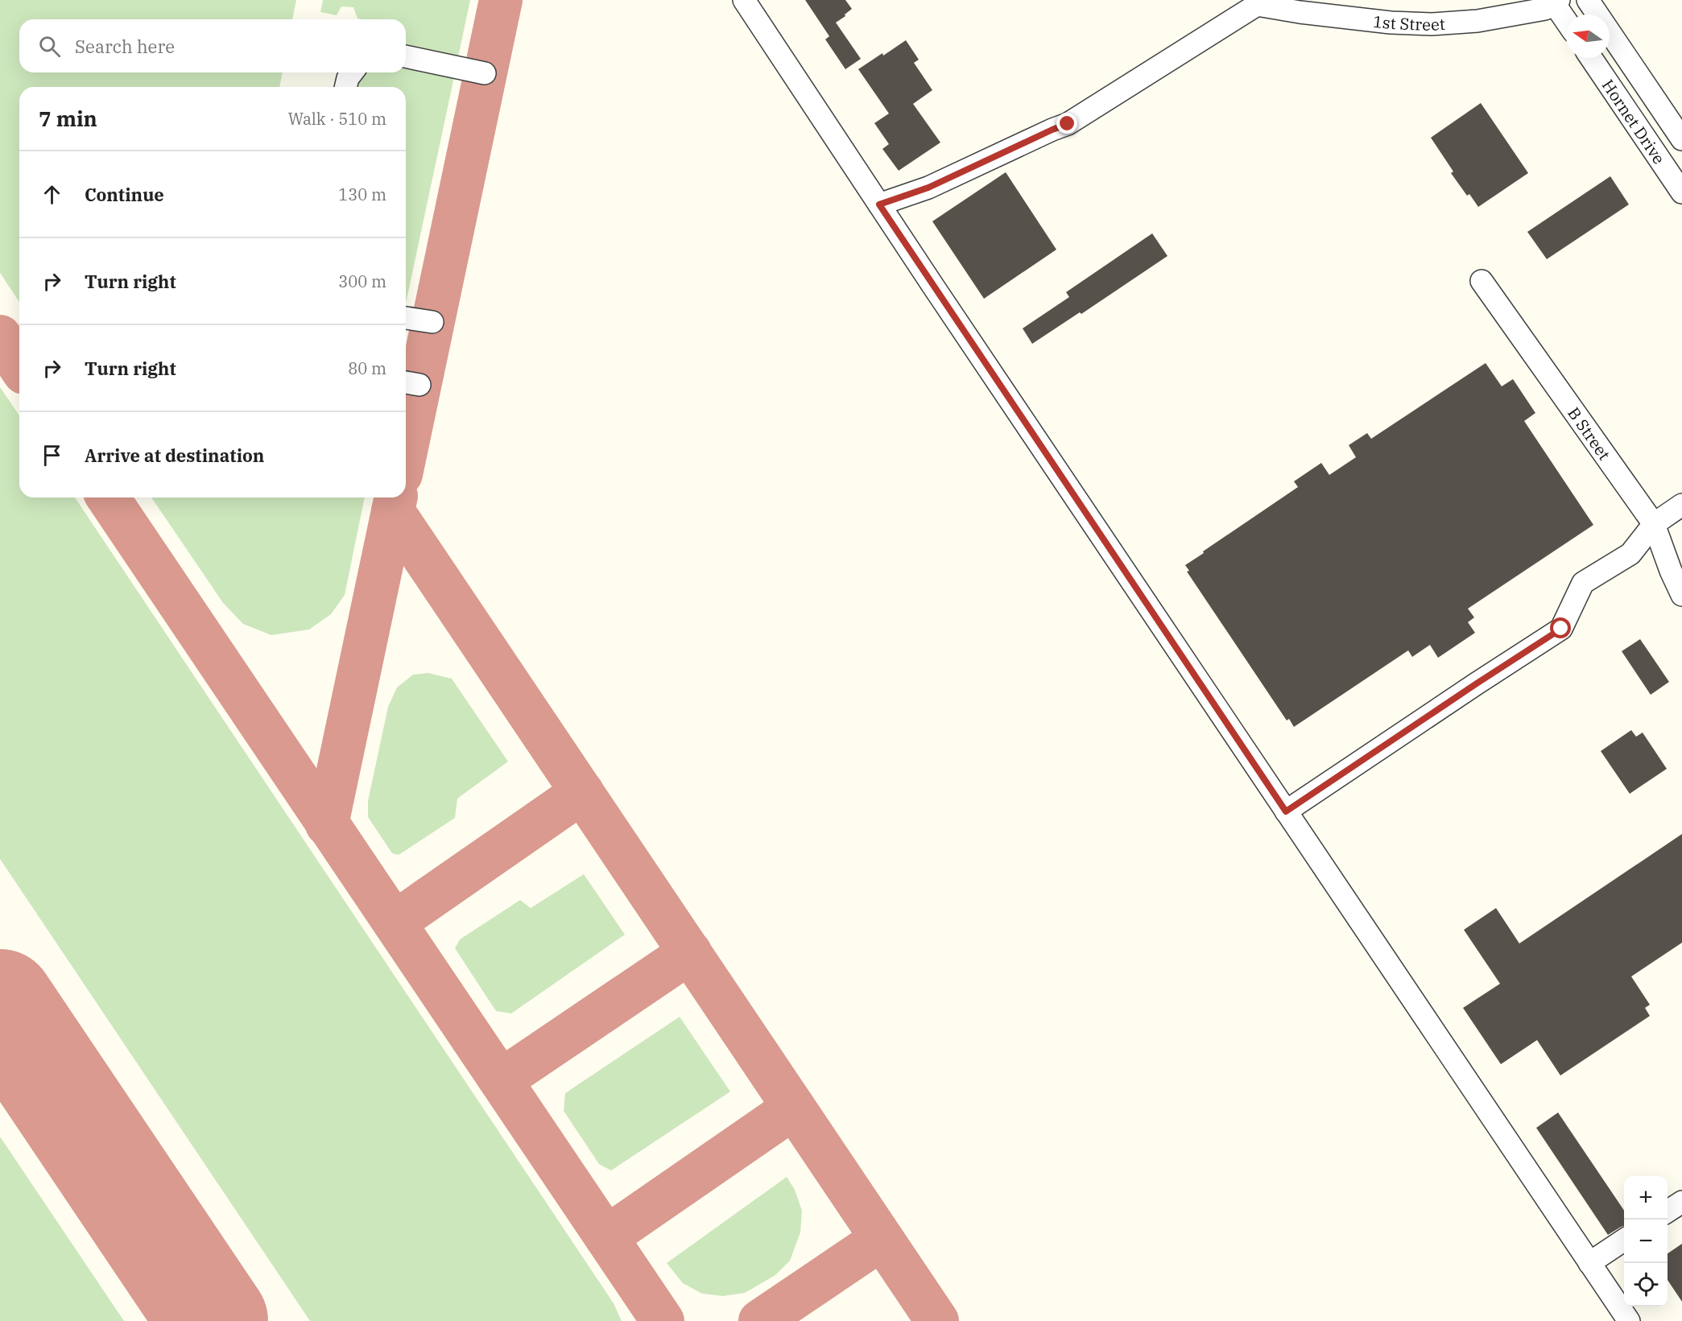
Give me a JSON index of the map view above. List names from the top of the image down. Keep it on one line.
{"streets":{"street":["1st Street","Hornet Drive","B Street"]},"north":"left","page":{"search":"Search here","heading":["7 min","Walk · 510 m"],"list":[["Continue","130 m"],["Turn right","300 m"],["Turn right","80 m"],"Arrive at destination"],"map_buttons":["+","−"]}}
